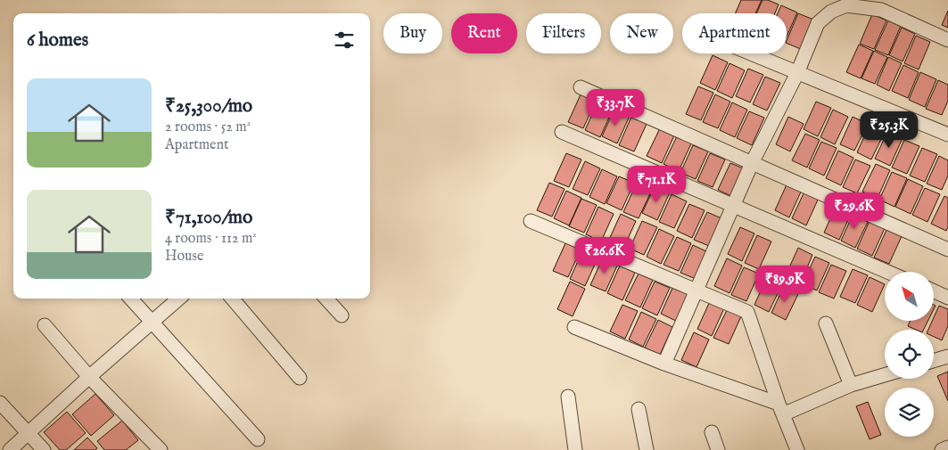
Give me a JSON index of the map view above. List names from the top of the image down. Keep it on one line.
{"north":"top left","page":{"chip":["Buy","Rent","Filters","New","Apartment"],"heading":"6 homes","list":[{"name":"₹25,300/mo","note":"2 rooms · 52 m² · Apartment"},{"name":"₹71,100/mo","note":"4 rooms · 112 m² · House"}],"price":["₹33.7K","₹25.3K","₹71.1K","₹29.6K","₹26.6K","₹89.9K"]}}
